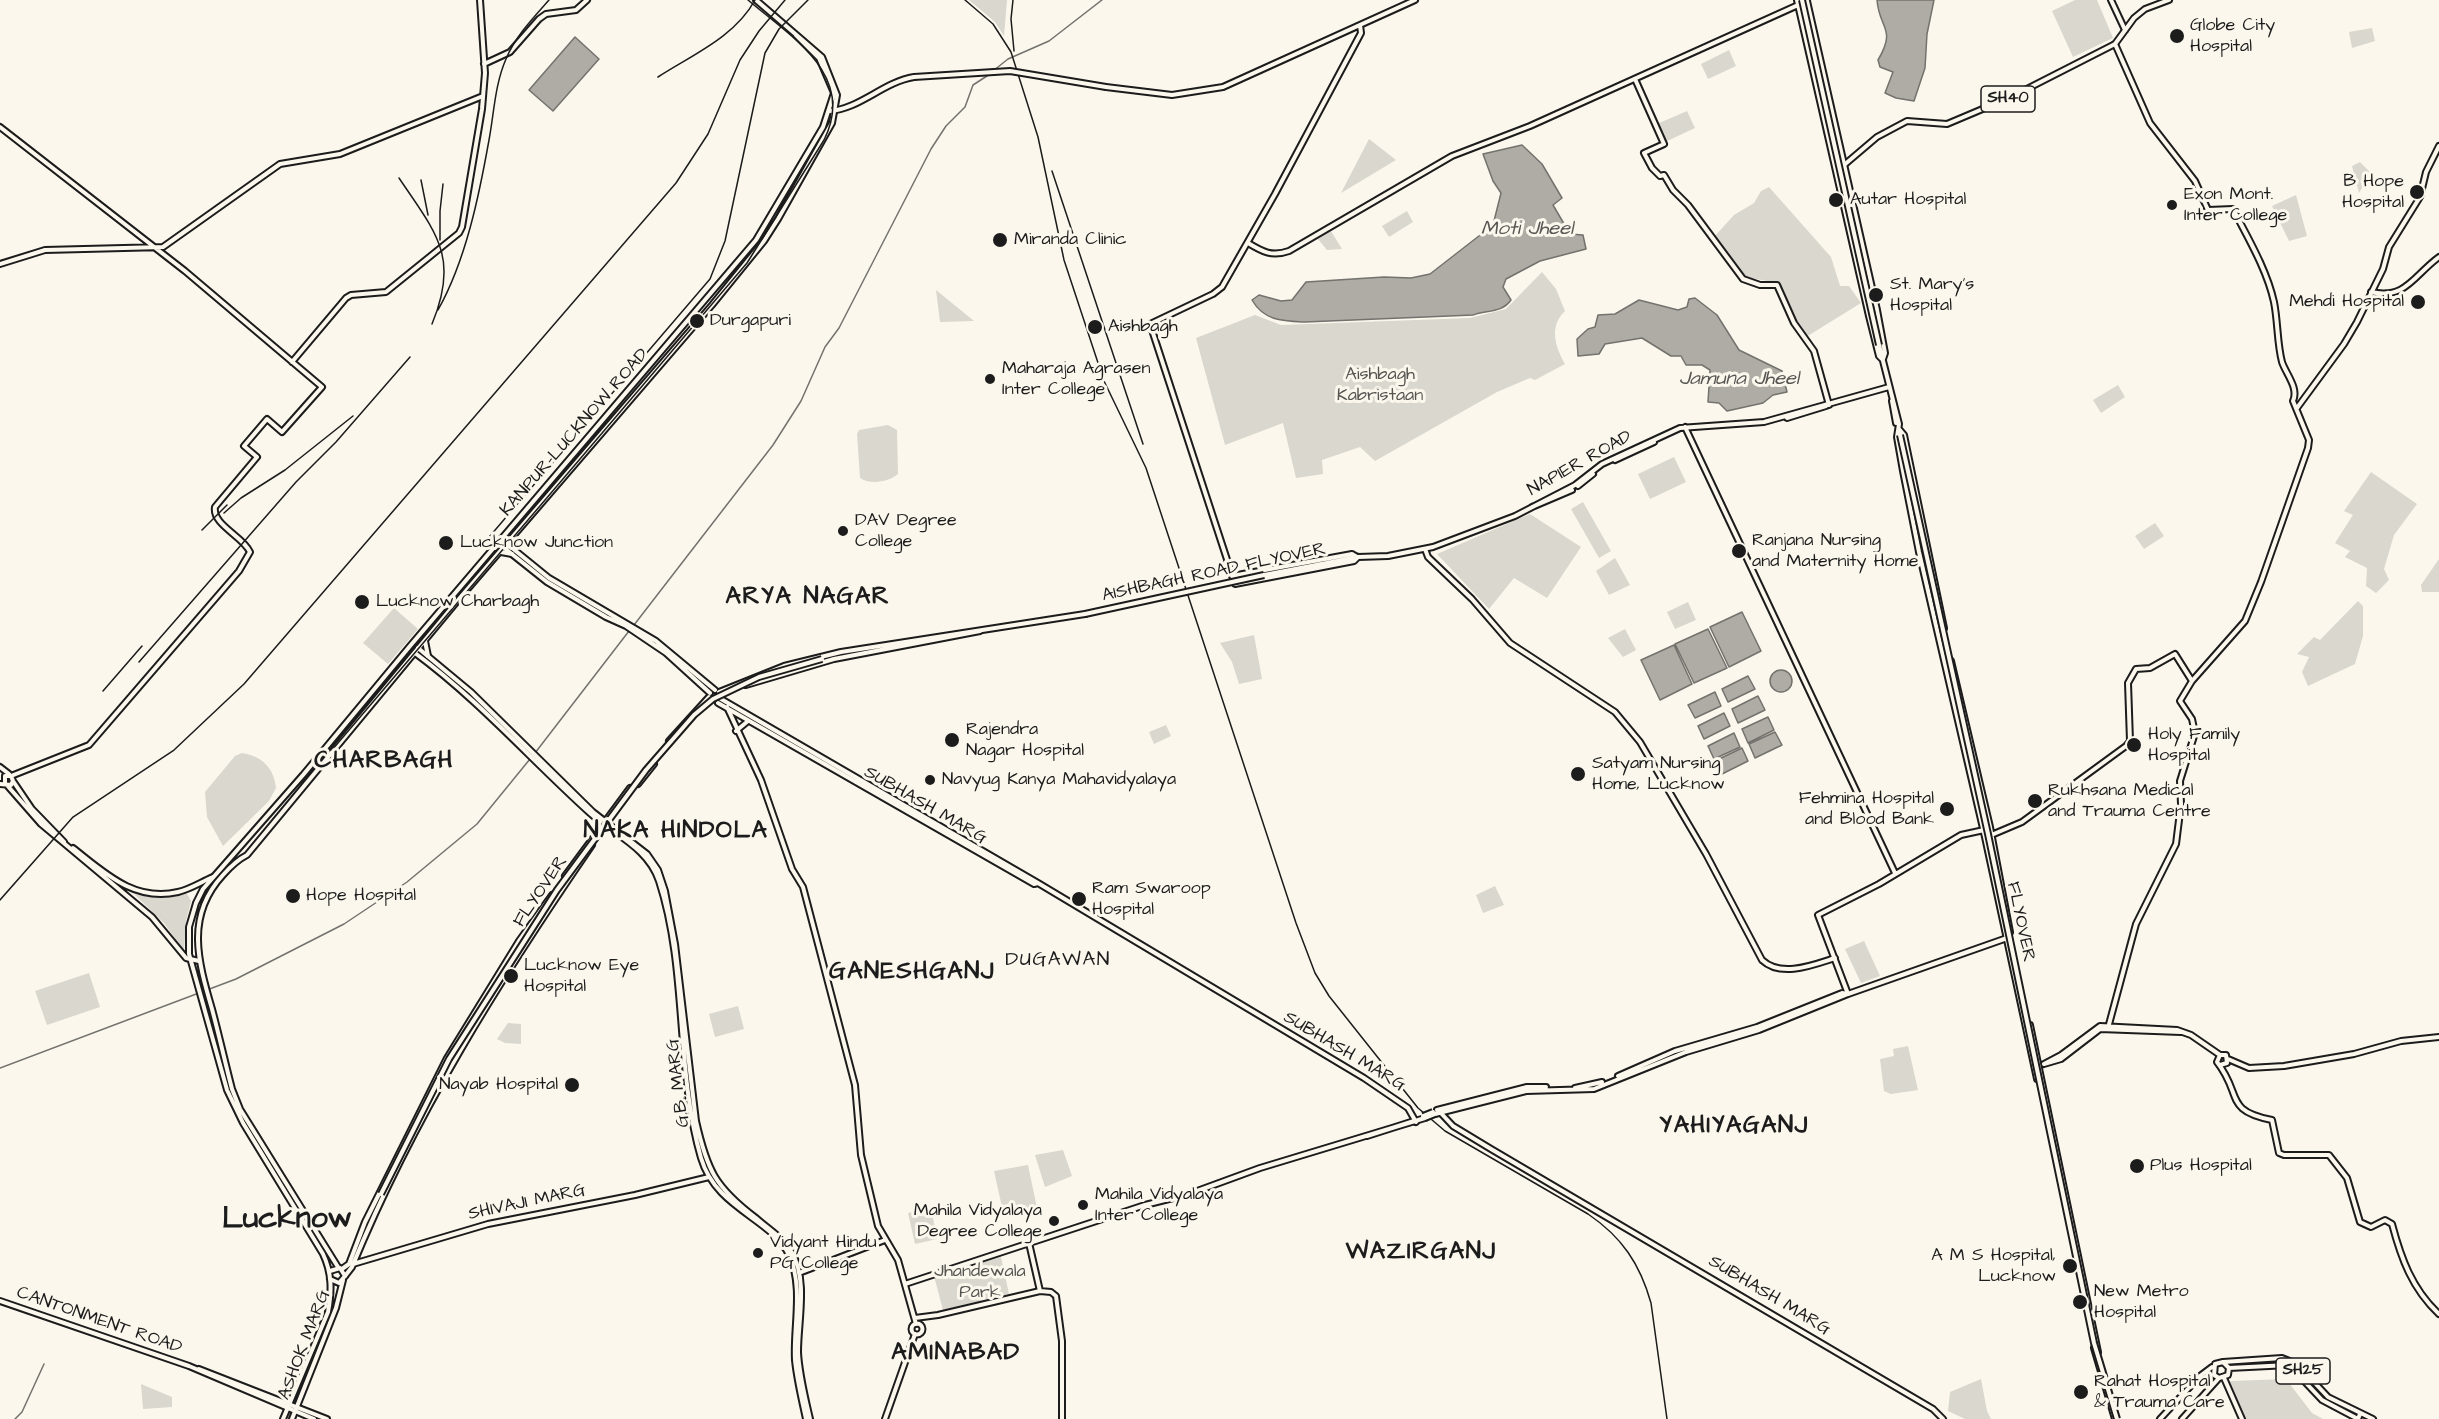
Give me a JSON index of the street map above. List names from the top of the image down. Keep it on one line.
{"streets":{"main road":["SH40","KANPUR-LUCKNOW ROAD","NAPIER ROAD","AISHBAGH ROAD FLYOVER","SUBHASH MARG","FLYOVER","G.B. MARG","SHIVAJI MARG","CANTONMENT ROAD","ASHOK MARG","SH25"]},"crossings":[["KANPUR-LUCKNOW ROAD","ASHOK MARG"],["NAPIER ROAD","AISHBAGH ROAD FLYOVER"],["AISHBAGH ROAD FLYOVER","FLYOVER"],["FLYOVER","ASHOK MARG"],["G.B. MARG","SHIVAJI MARG"],["SHIVAJI MARG","ASHOK MARG"],["CANTONMENT ROAD","ASHOK MARG"]],"districts":["ARYA NAGAR","CHARBAGH","NAKA HINDOLA","DUGAWAN","GANESHGANJ","YAHIYAGANJ","Lucknow","WAZIRGANJ","AMINABAD"],"water":["Moti Jheel","Jamuna Jheel"],"parks":["Aishbagh Kabristaan","Jhandewala Park"],"places":["Globe City Hospital","B Hope Hospital","Autar Hospital","Exon Mont. Inter College","Miranda Clinic","St. Mary's Hospital","Mehdi Hospital","Durgapuri","Aishbagh","Maharaja Agrasen Inter College","DAV Degree College","Lucknow Junction","Ranjana Nursing and Maternity Home","Lucknow Charbagh","Rajendra Nagar Hospital","Holy Family Hospital","Satyam Nursing Home, Lucknow","Navyug Kanya Mahavidyalaya","Rukhsana Medical and Trauma Centre","Fehmina Hospital and Blood Bank","Hope Hospital","Ram Swaroop Hospital","Lucknow Eye Hospital","Nayab Hospital","Plus Hospital","Mahila Vidyalaya Inter College","Mahila Vidyalaya Degree College","Vidyant Hindu PG College","A M S Hospital, Lucknow","New Metro Hospital","Rahat Hospital & Trauma Care"]}
